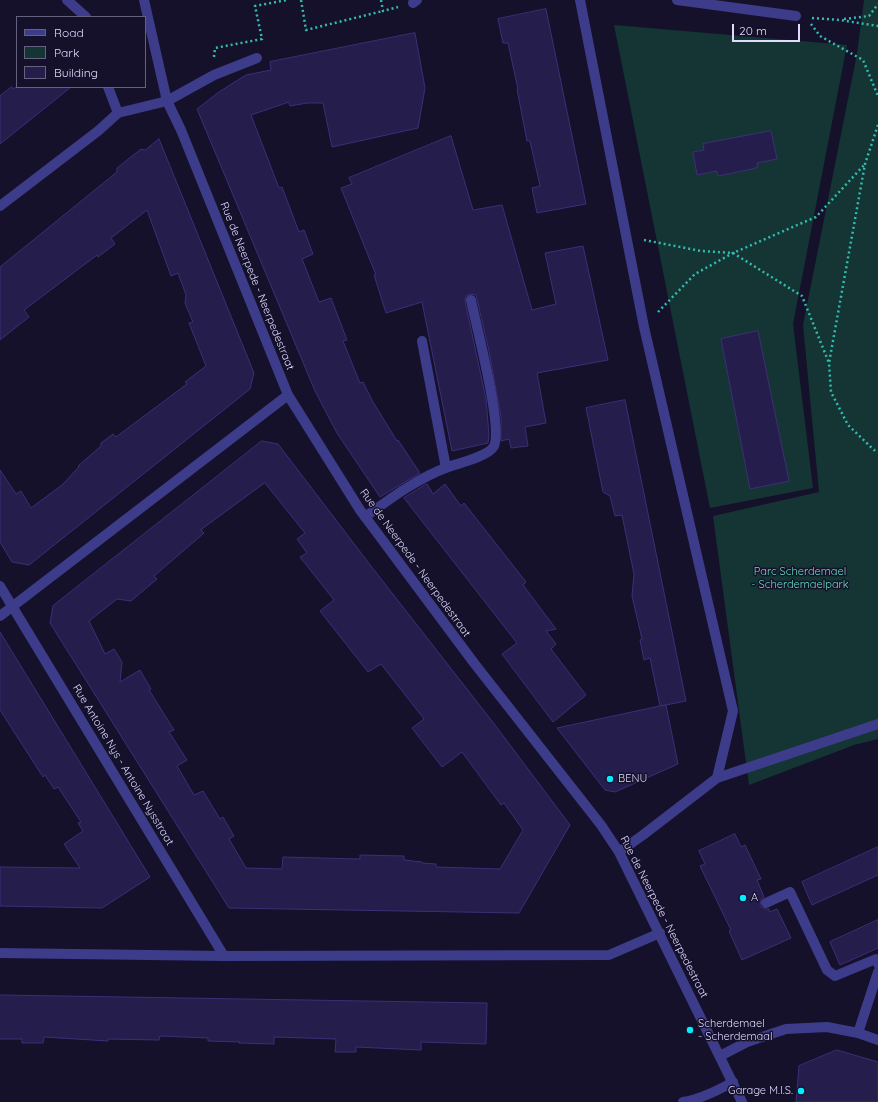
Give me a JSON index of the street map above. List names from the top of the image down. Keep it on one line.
{"streets":{"street":["Rue de Neerpede - Neerpedestraat","Rue Antoine Nys - Antoine Nysstraat"]},"parks":["Parc Scherdemael - Scherdemaelpark"],"places":["BENU","A","Scherdemael - Scherdemaal","Garage M.I.S."],"legend":["Road","Park","Building"],"scale_bar":"20 m"}
